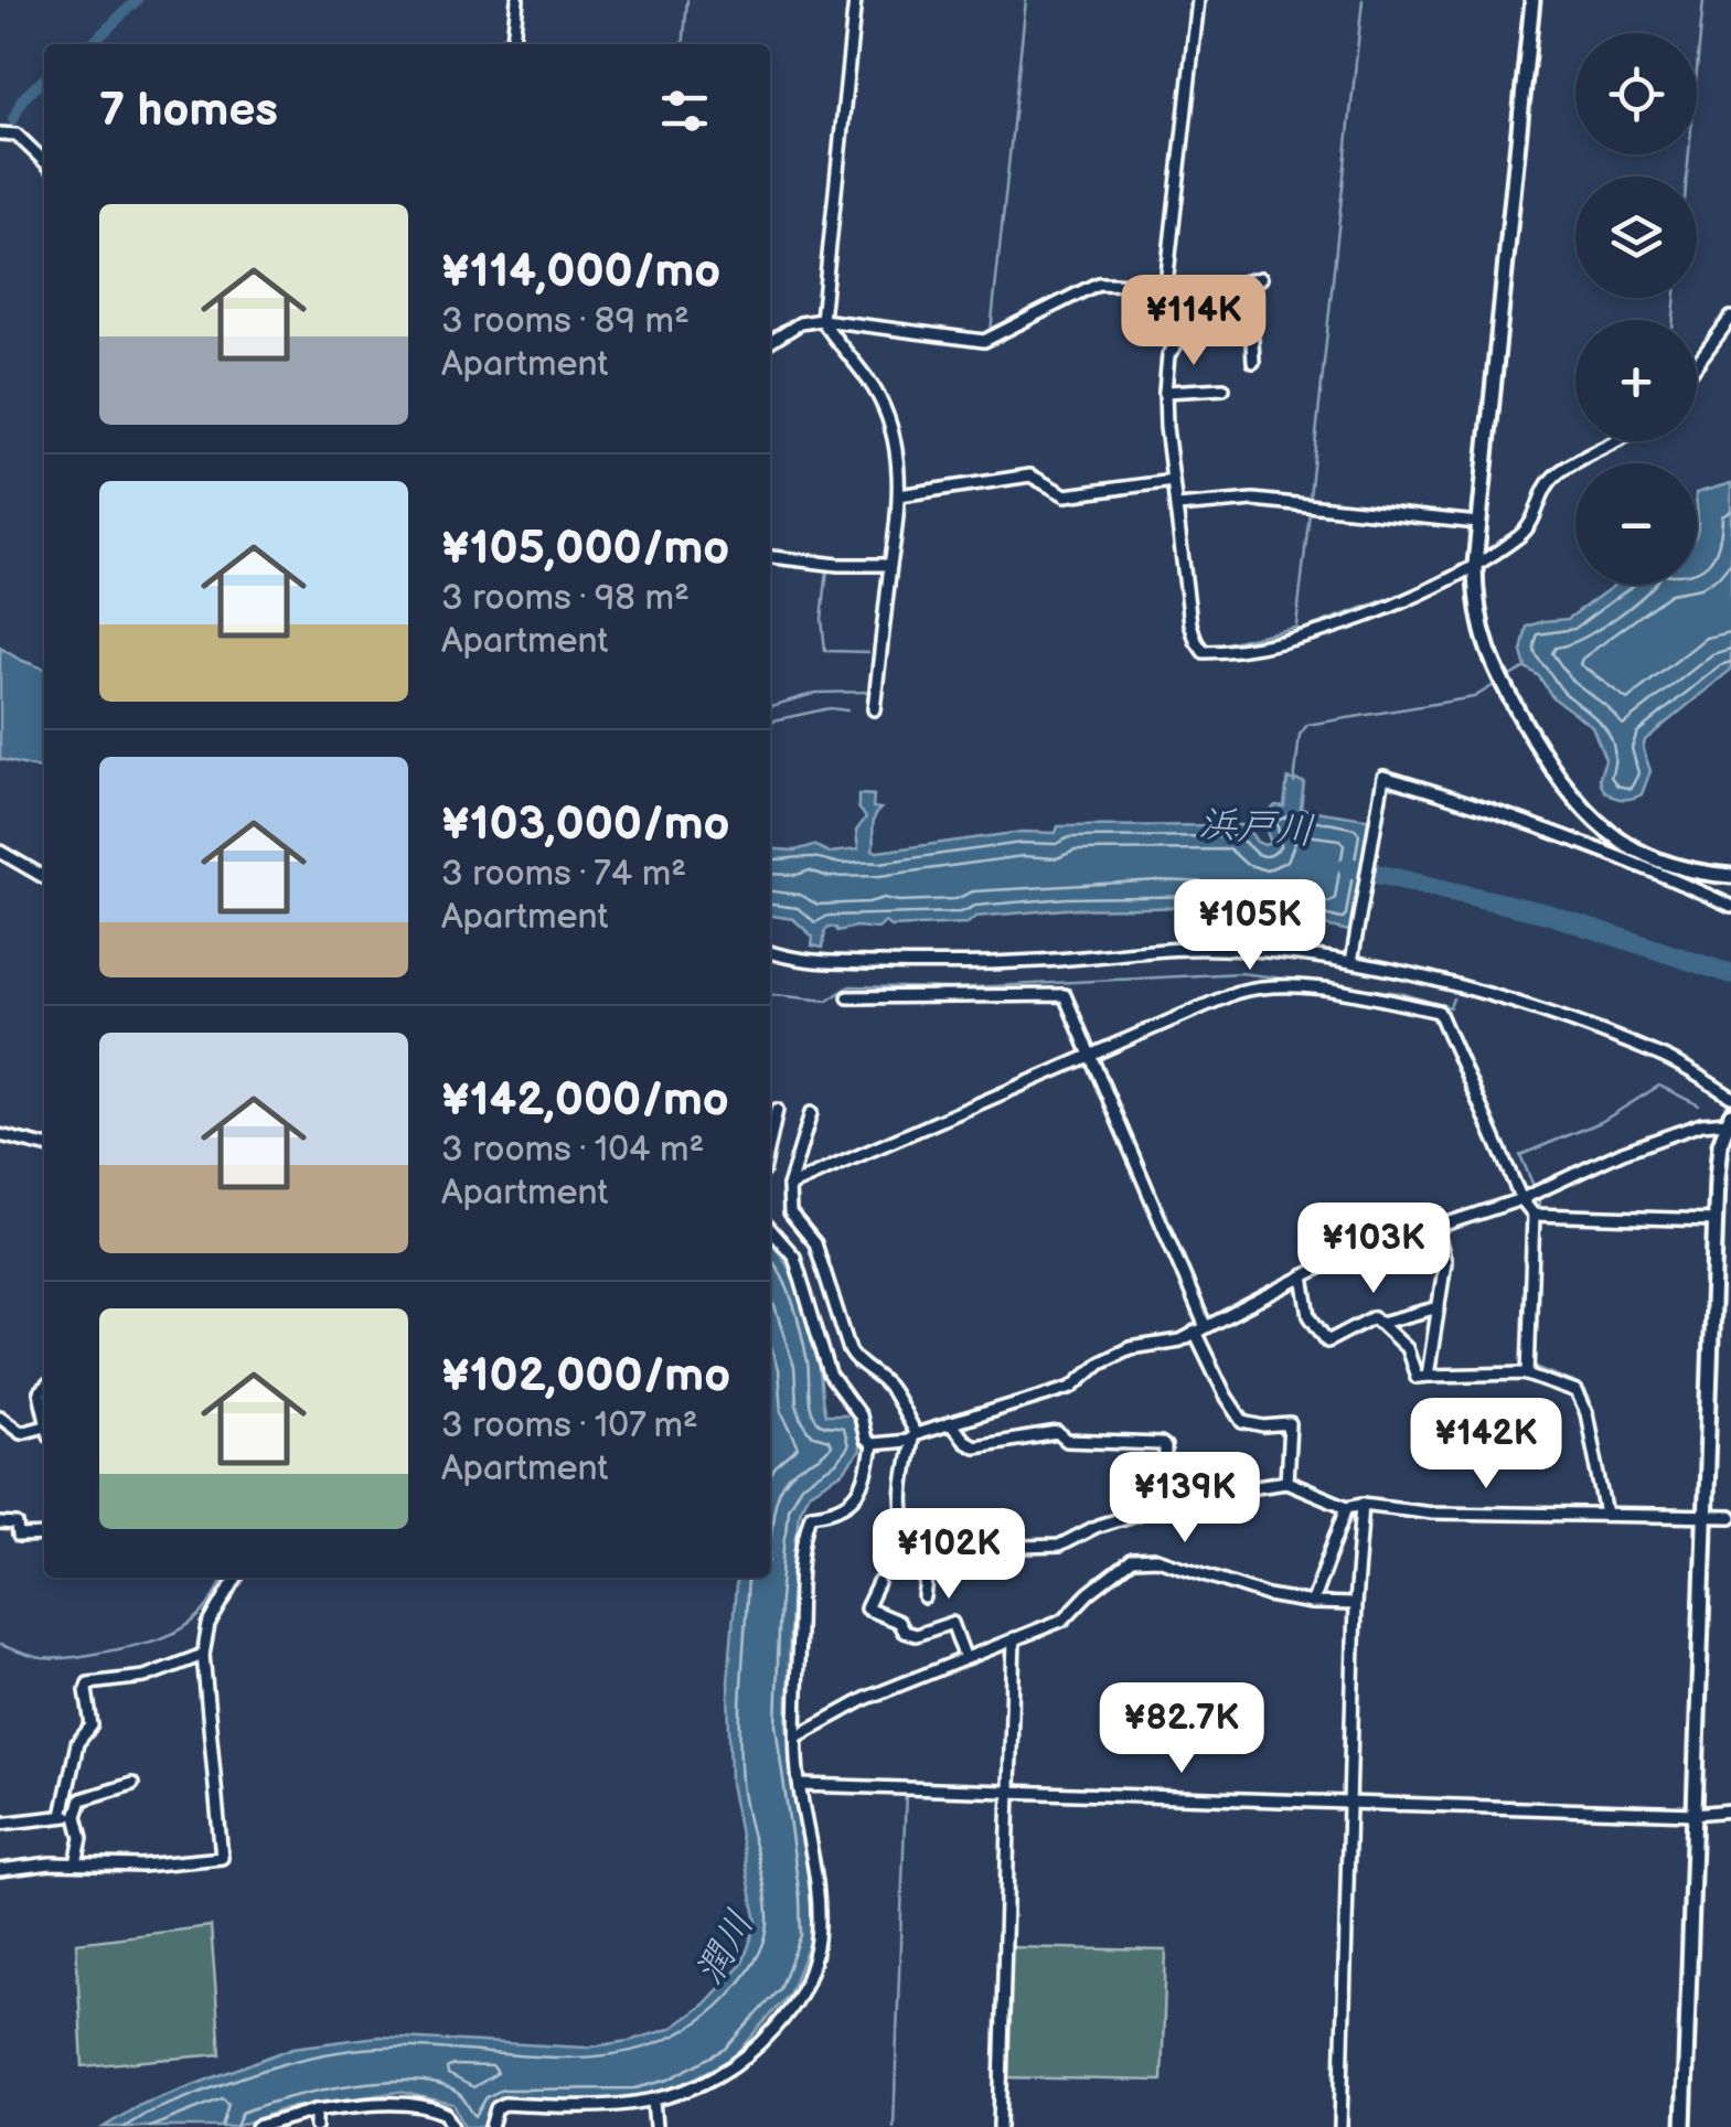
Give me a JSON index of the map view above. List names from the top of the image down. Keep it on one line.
{"water":["浜戸川","潤川"],"page":{"map_buttons":["+","−"],"heading":"7 homes","list":[{"name":"¥114,000/mo","note":"3 rooms · 89 m² · Apartment"},{"name":"¥105,000/mo","note":"3 rooms · 98 m² · Apartment"},{"name":"¥103,000/mo","note":"3 rooms · 74 m² · Apartment"},{"name":"¥142,000/mo","note":"3 rooms · 104 m² · Apartment"},{"name":"¥102,000/mo","note":"3 rooms · 107 m² · Apartment"}],"price":["¥114K","¥105K","¥103K","¥142K","¥139K","¥102K","¥82.7K"]}}
